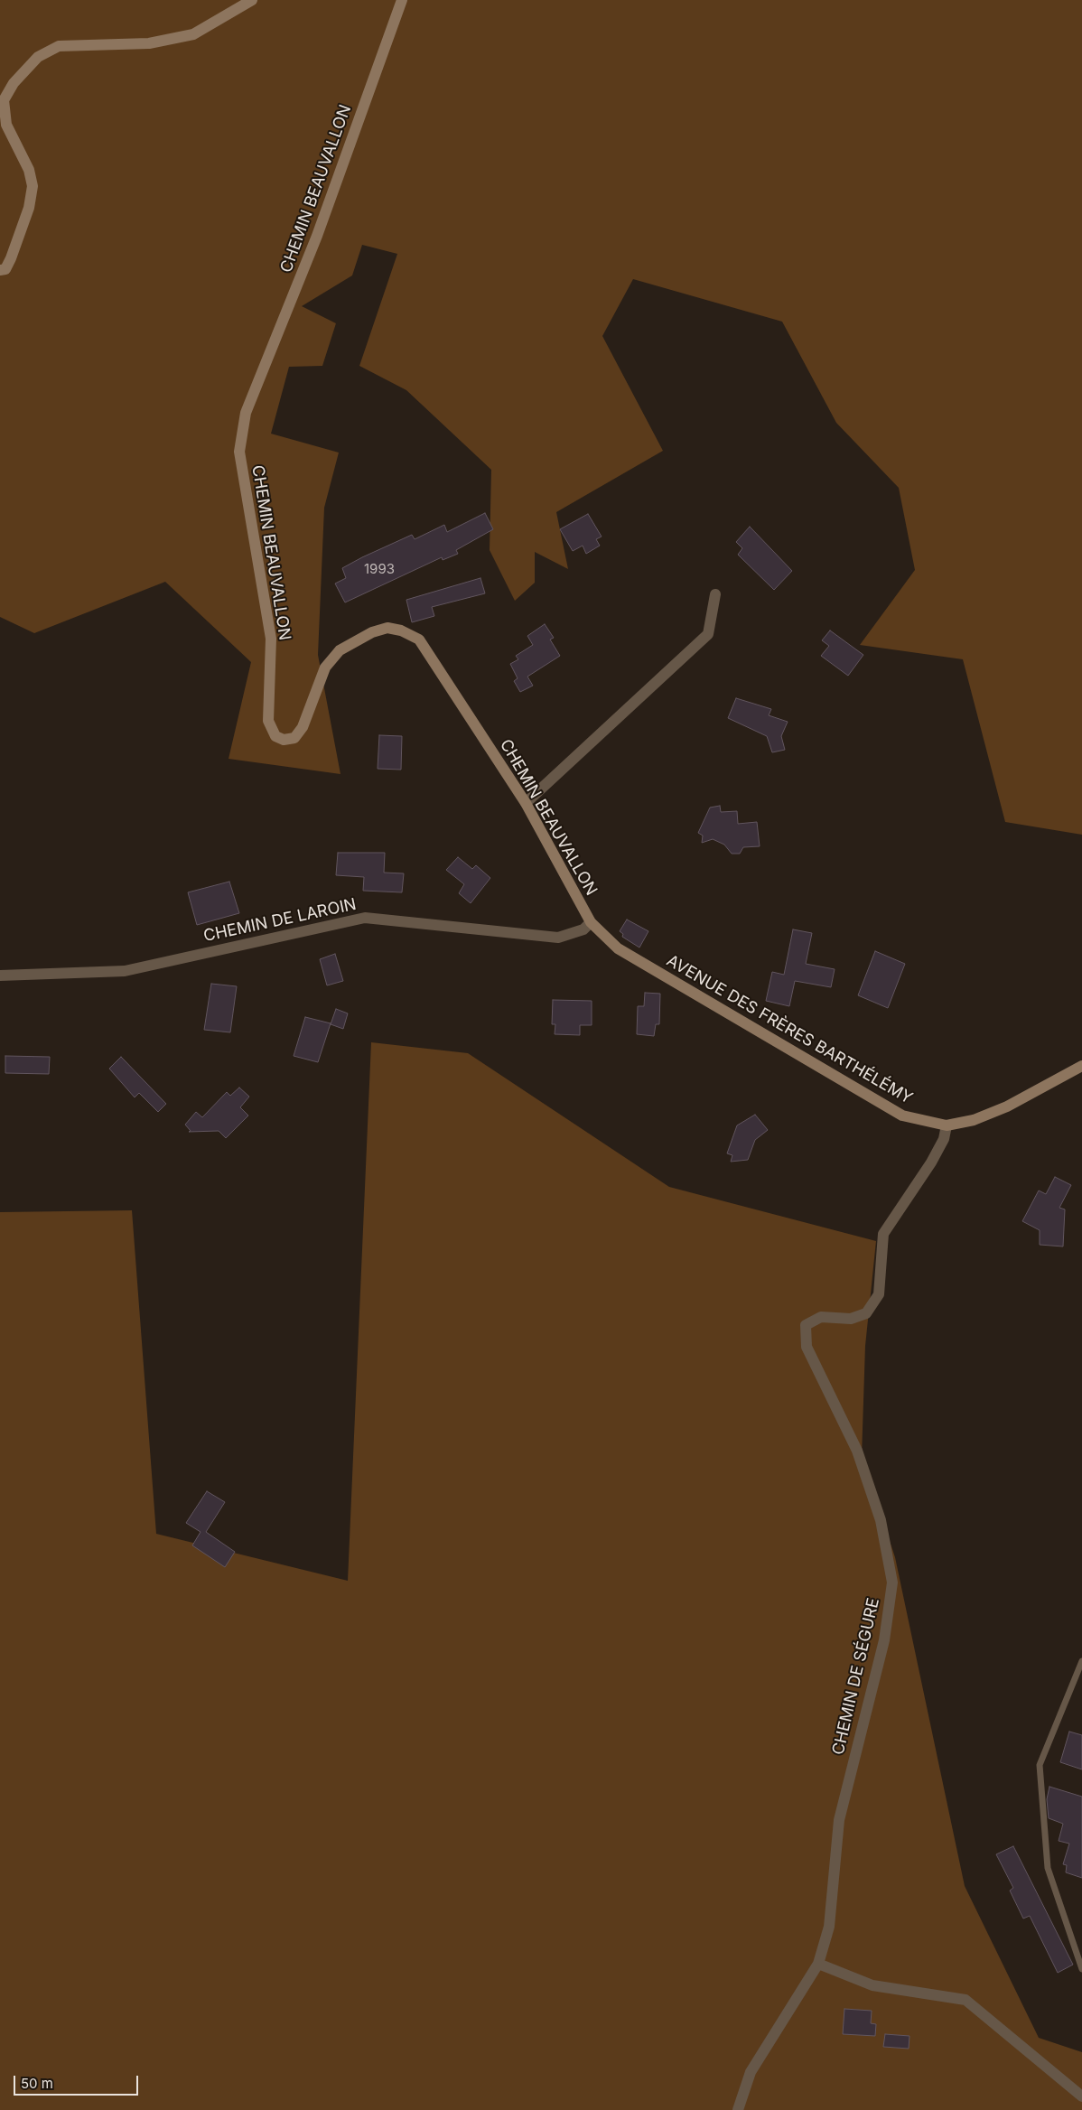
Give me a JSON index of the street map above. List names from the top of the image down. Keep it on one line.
{"streets":{"street":["CHEMIN BEAUVALLON","CHEMIN DE LAROIN","AVENUE DES FRÈRES BARTHÉLÉMY","CHEMIN DE SÉGURE"]},"crossings":[["CHEMIN BEAUVALLON","CHEMIN DE LAROIN"],["CHEMIN BEAUVALLON","AVENUE DES FRÈRES BARTHÉLÉMY"],["CHEMIN DE LAROIN","AVENUE DES FRÈRES BARTHÉLÉMY"],["AVENUE DES FRÈRES BARTHÉLÉMY","CHEMIN DE SÉGURE"]],"house_numbers":["1993"],"scale_bar":"50 m"}
